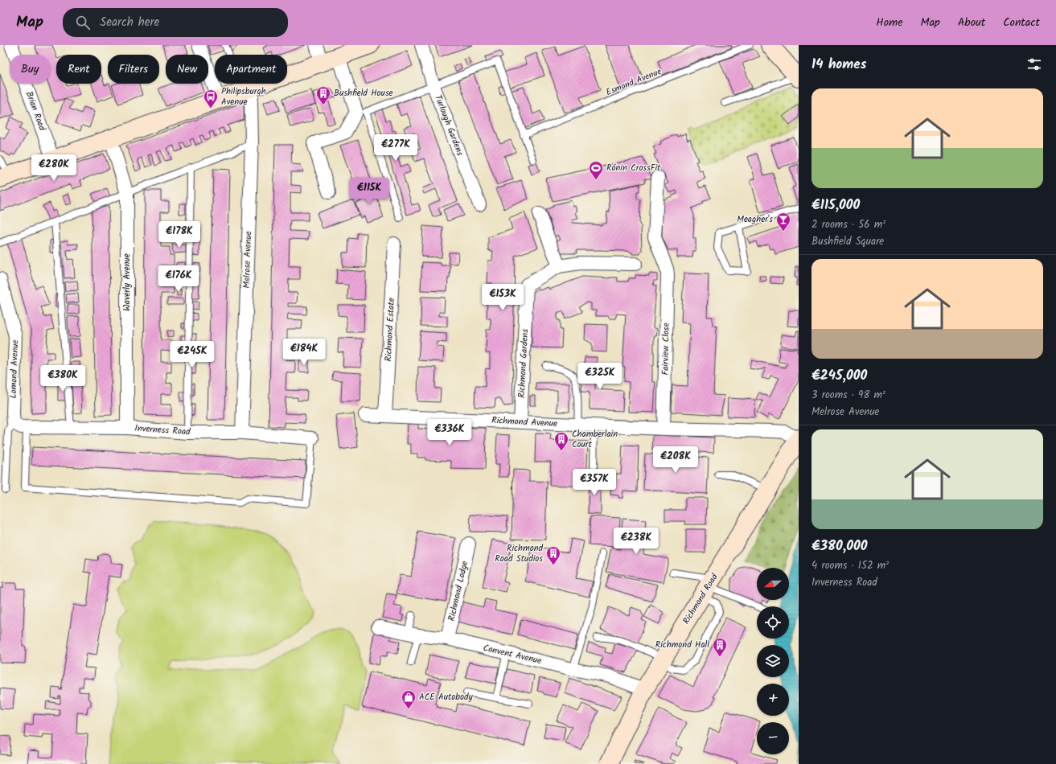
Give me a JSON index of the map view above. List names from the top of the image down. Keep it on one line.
{"streets":{"street":["Brian Road","Turlough Gardens","Melrose Avenue","Waverly Avenue","Richmond Estate","Fairview Close","Richmond Gardens","Lomond Avenue","Richmond Avenue","Inverness Road","Richmond Lodge","Richmond Road","Convent Avenue"],"lane":["Esmond Avenue"]},"crossings":[["Melrose Avenue","Inverness Road"],["Waverly Avenue","Inverness Road"],["Richmond Estate","Richmond Avenue"],["Fairview Close","Richmond Avenue"],["Richmond Gardens","Richmond Avenue"],["Lomond Avenue","Inverness Road"],["Richmond Avenue","Richmond Road"],["Richmond Lodge","Convent Avenue"],["Richmond Road","Convent Avenue"]],"places":{"building":["Bushfield House","Chamberlain Court","Richmond Road Studios","Richmond Hall"],"bus stop":["Philipsburgh Avenue"],"sports":["Rónin CrossFit"],"bar":["Meagher's"],"shop":["ACE Autobody"]},"north":"left","page":{"header":"Map","search":"Search here","nav":["Home","Map","About","Contact"],"heading":"14 homes","chip":["Buy","Rent","Filters","New","Apartment"],"list":[{"name":"€115,000","note":"2 rooms · 56 m² · Bushfield Square"},{"name":"€245,000","note":"3 rooms · 98 m² · Melrose Avenue"},{"name":"€380,000","note":"4 rooms · 152 m² · Inverness Road"}],"price":["€277K","€280K","€115K","€178K","€176K","€153K","€184K","€245K","€325K","€380K","€336K","€208K","€357K","€238K"],"map_buttons":["+","−"]}}
